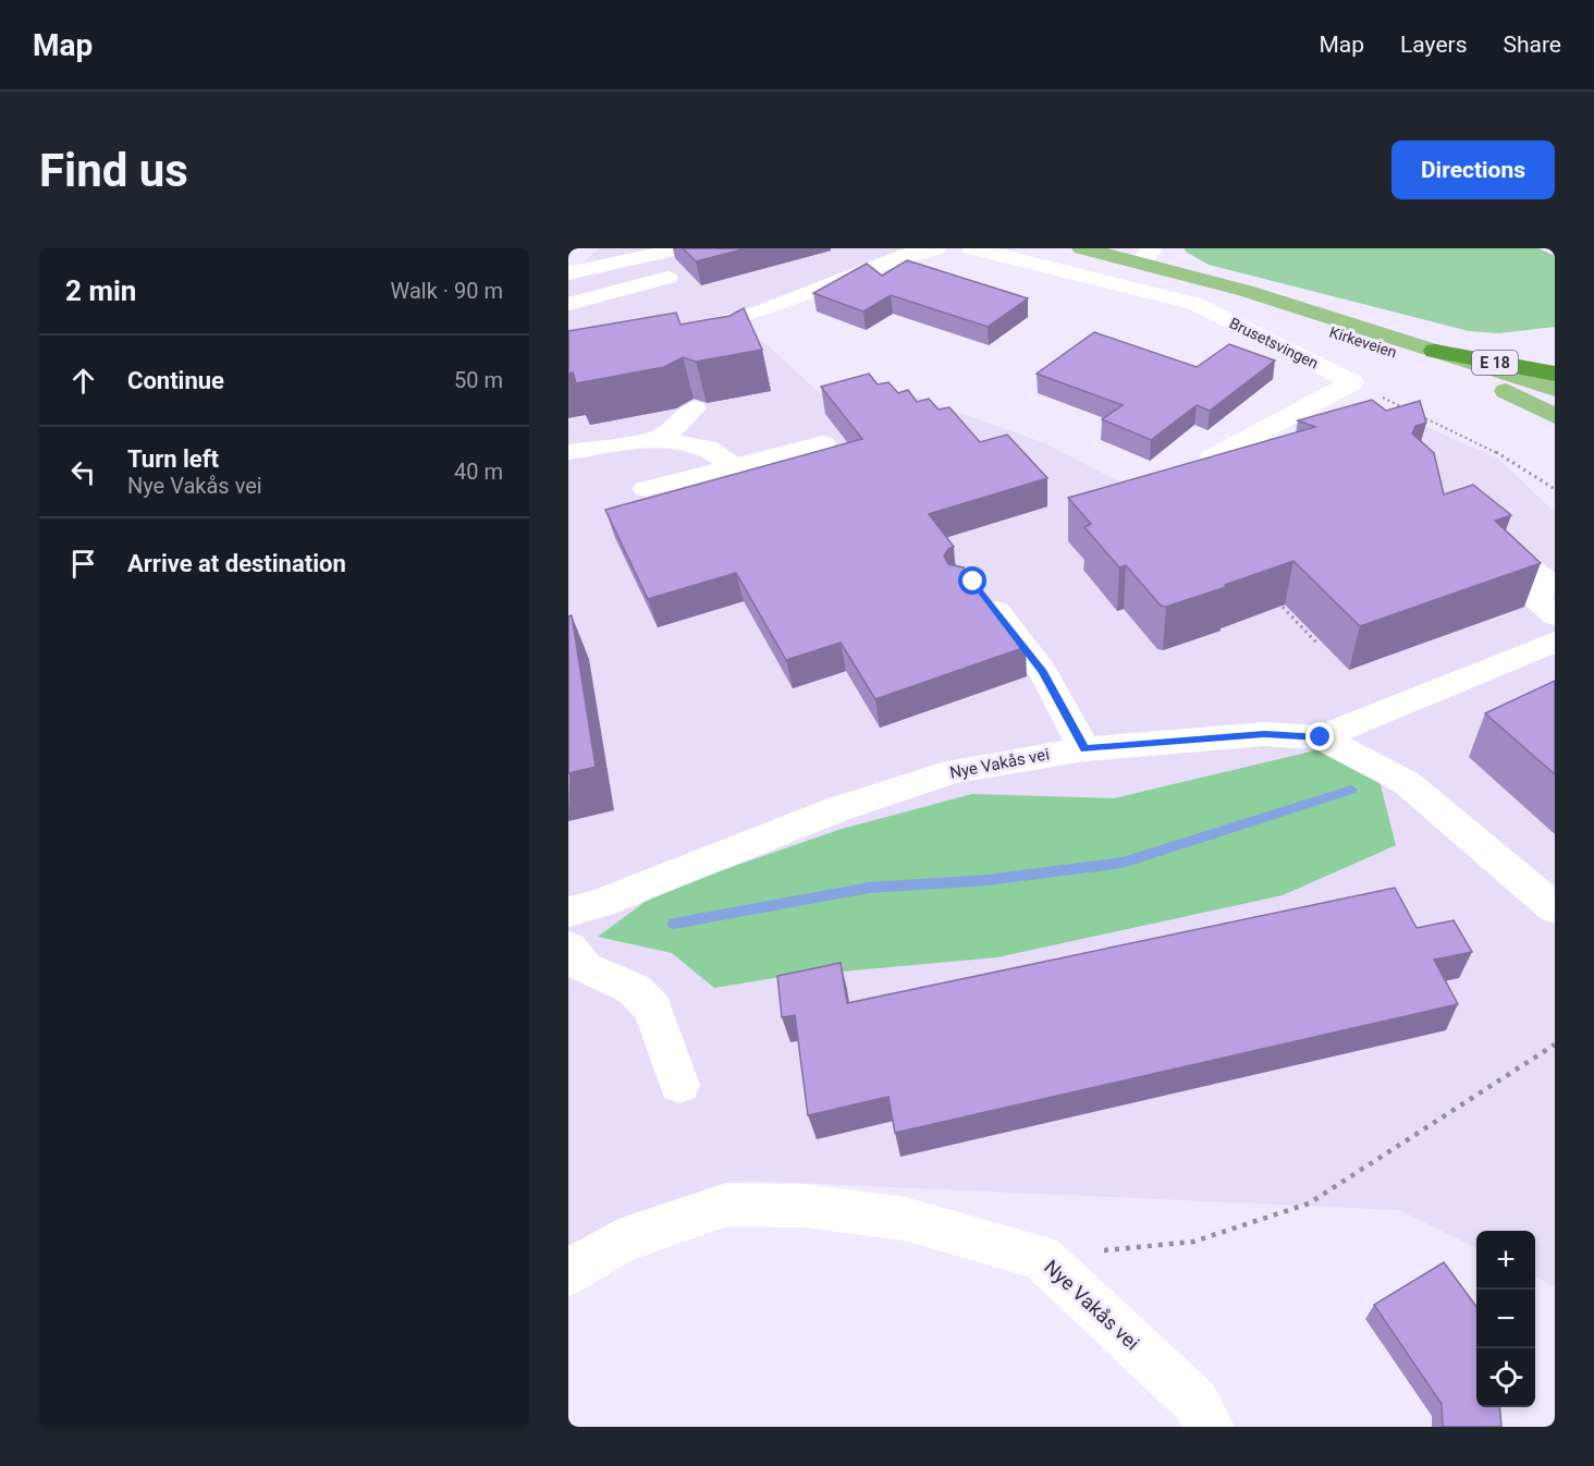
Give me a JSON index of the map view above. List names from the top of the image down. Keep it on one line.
{"streets":{"highway":["E 18"],"main road":["Kirkeveien"],"street":["Brusetsvingen","Nye Vakås vei"]},"crossings":[["Kirkeveien","E 18"]],"page":{"header":"Map","nav":["Map","Layers","Share"],"buttons":"Directions","title":"Find us","heading":["2 min","Walk · 90 m"],"list":[["Continue","50 m"],["Turn left","Nye Vakås vei","40 m"],"Arrive at destination"],"map_buttons":["+","−"]}}
